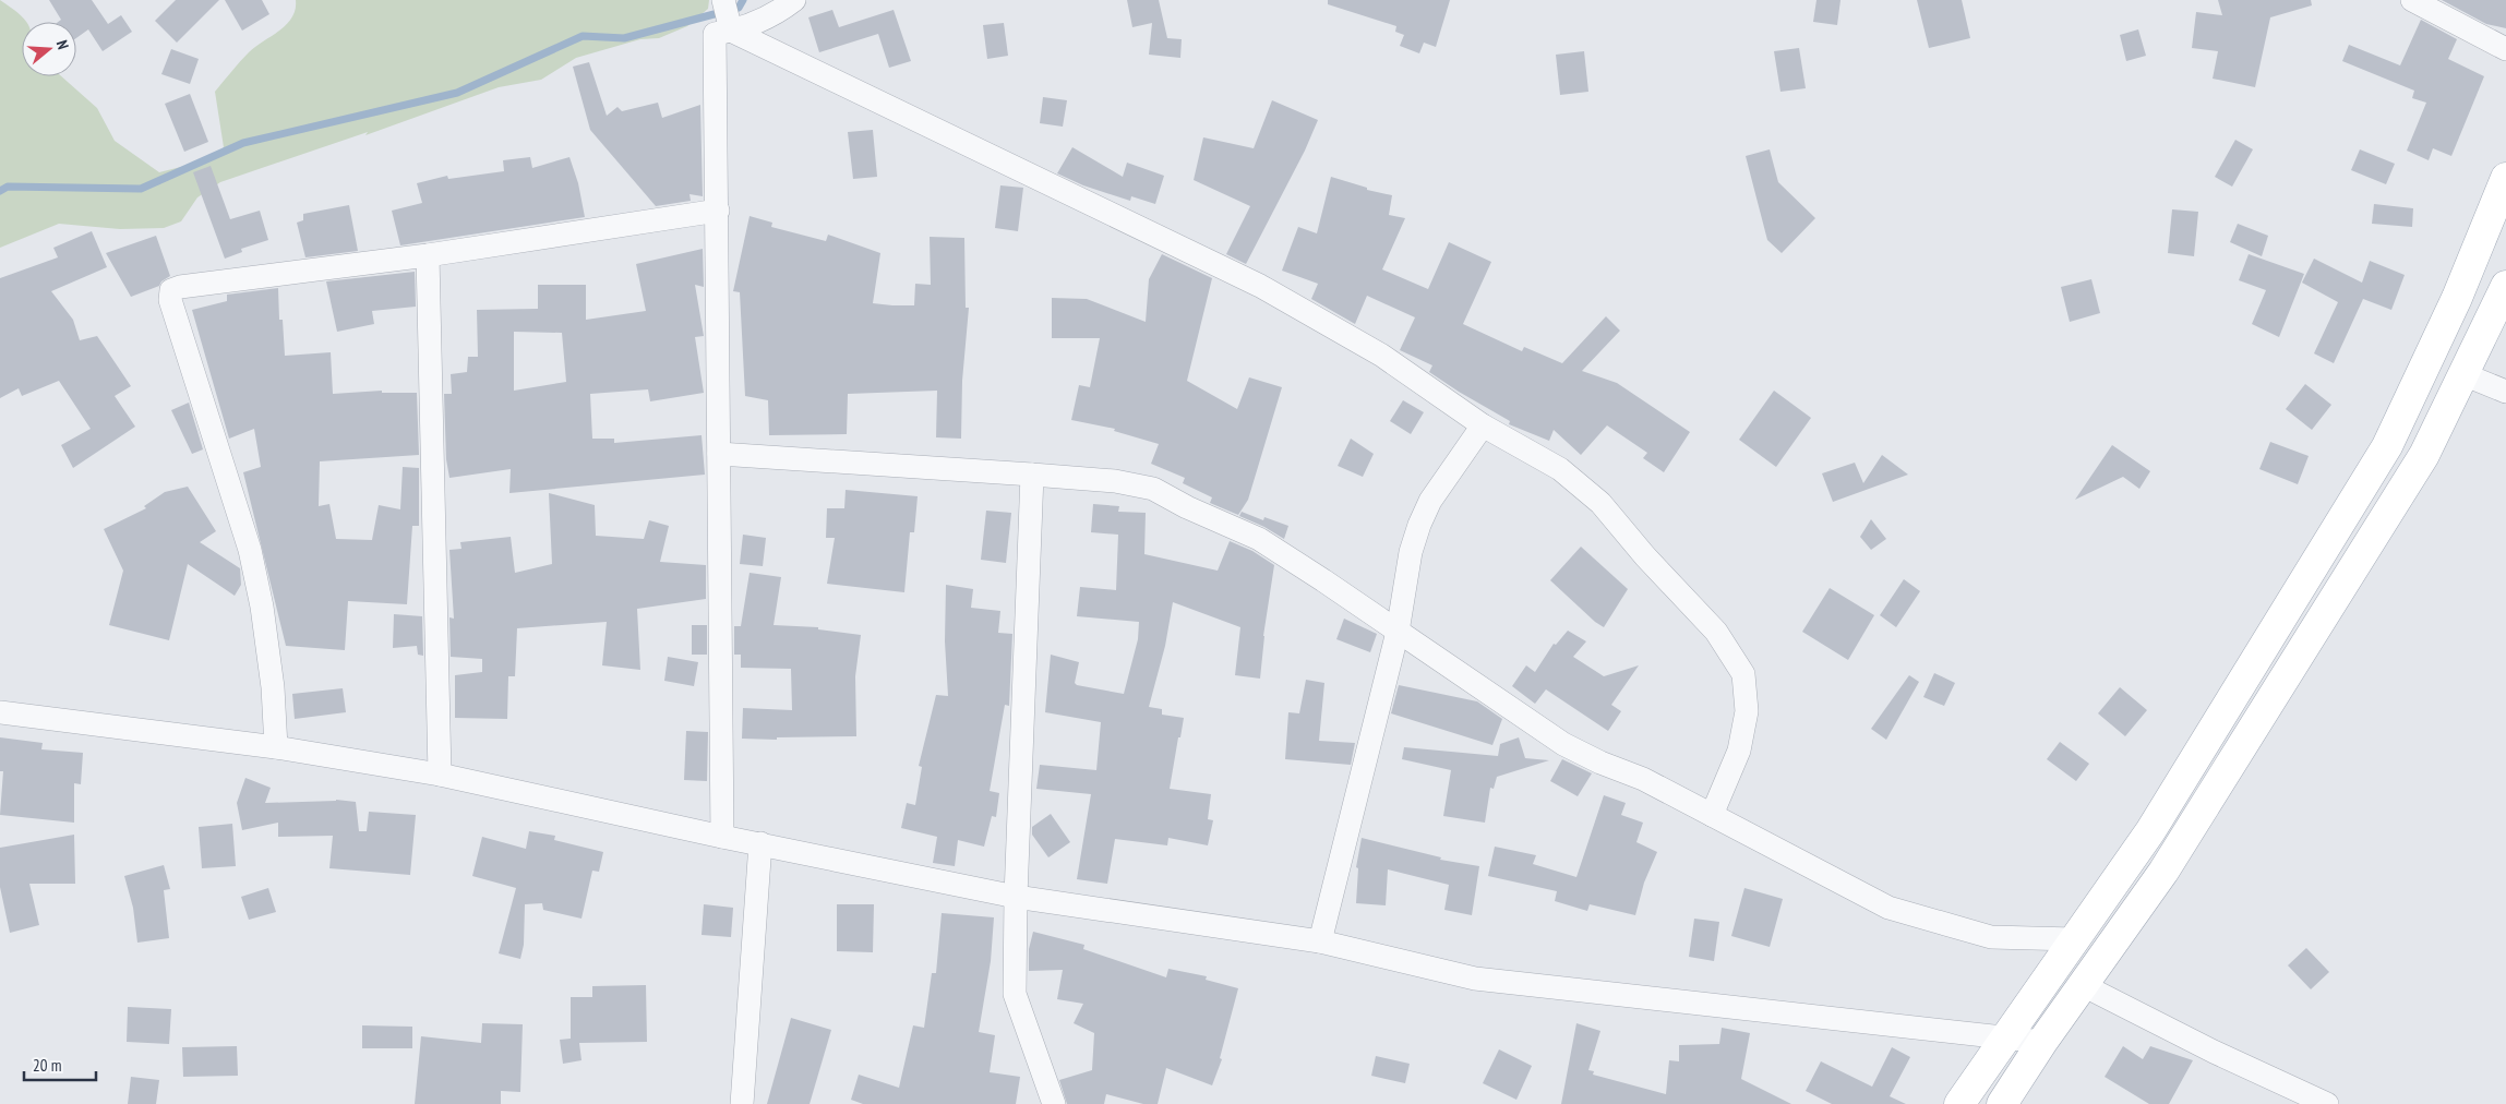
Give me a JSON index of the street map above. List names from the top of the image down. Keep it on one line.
{"scale_bar":"20 m","north":"right"}
